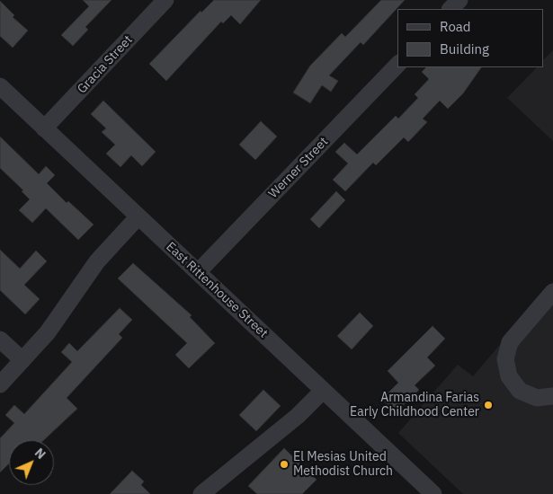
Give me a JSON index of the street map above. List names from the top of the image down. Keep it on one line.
{"streets":{"street":["Gracia Street","Werner Street","East Rittenhouse Street"]},"crossings":[["Gracia Street","East Rittenhouse Street"],["Werner Street","East Rittenhouse Street"]],"places":["Armandina Farias Early Childhood Center","El Mesias United Methodist Church"],"legend":["Road","Building"],"north":"top right"}
